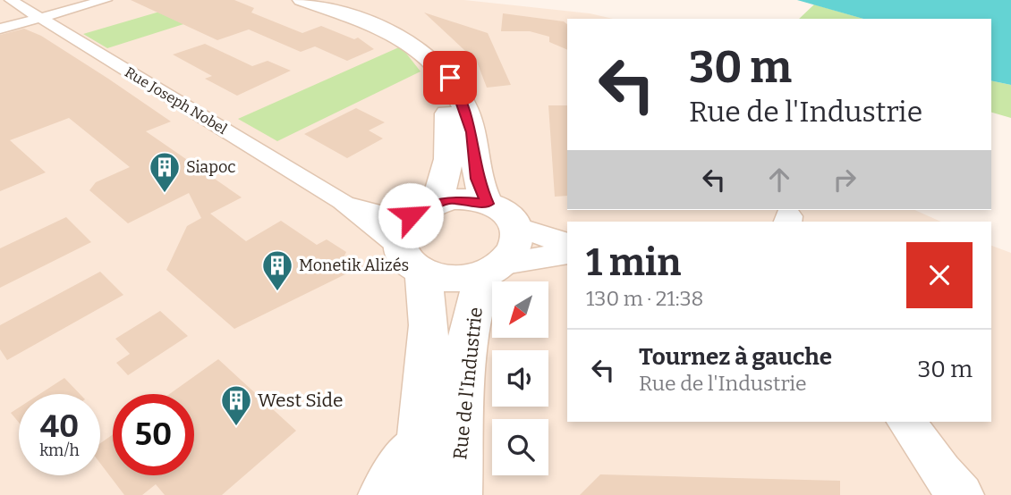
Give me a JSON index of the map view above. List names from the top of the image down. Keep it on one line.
{"streets":{"main road":["Rue de l'Industrie"],"street":["Rue Joseph Nobel"]},"crossings":[["Rue Joseph Nobel","Rue de l'Industrie"]],"places":{"building":["Siapoc","Monetik Alizés","West Side"]},"north":"bottom left","page":{"turn":["30 m","Rue de l'Industrie"],"heading":["1 min","130 m · 21:38"],"list":[{"name":"Tournez à gauche","note":"Rue de l'Industrie","value":"30 m"}],"speed":"40 km/h","limit":"50"}}
